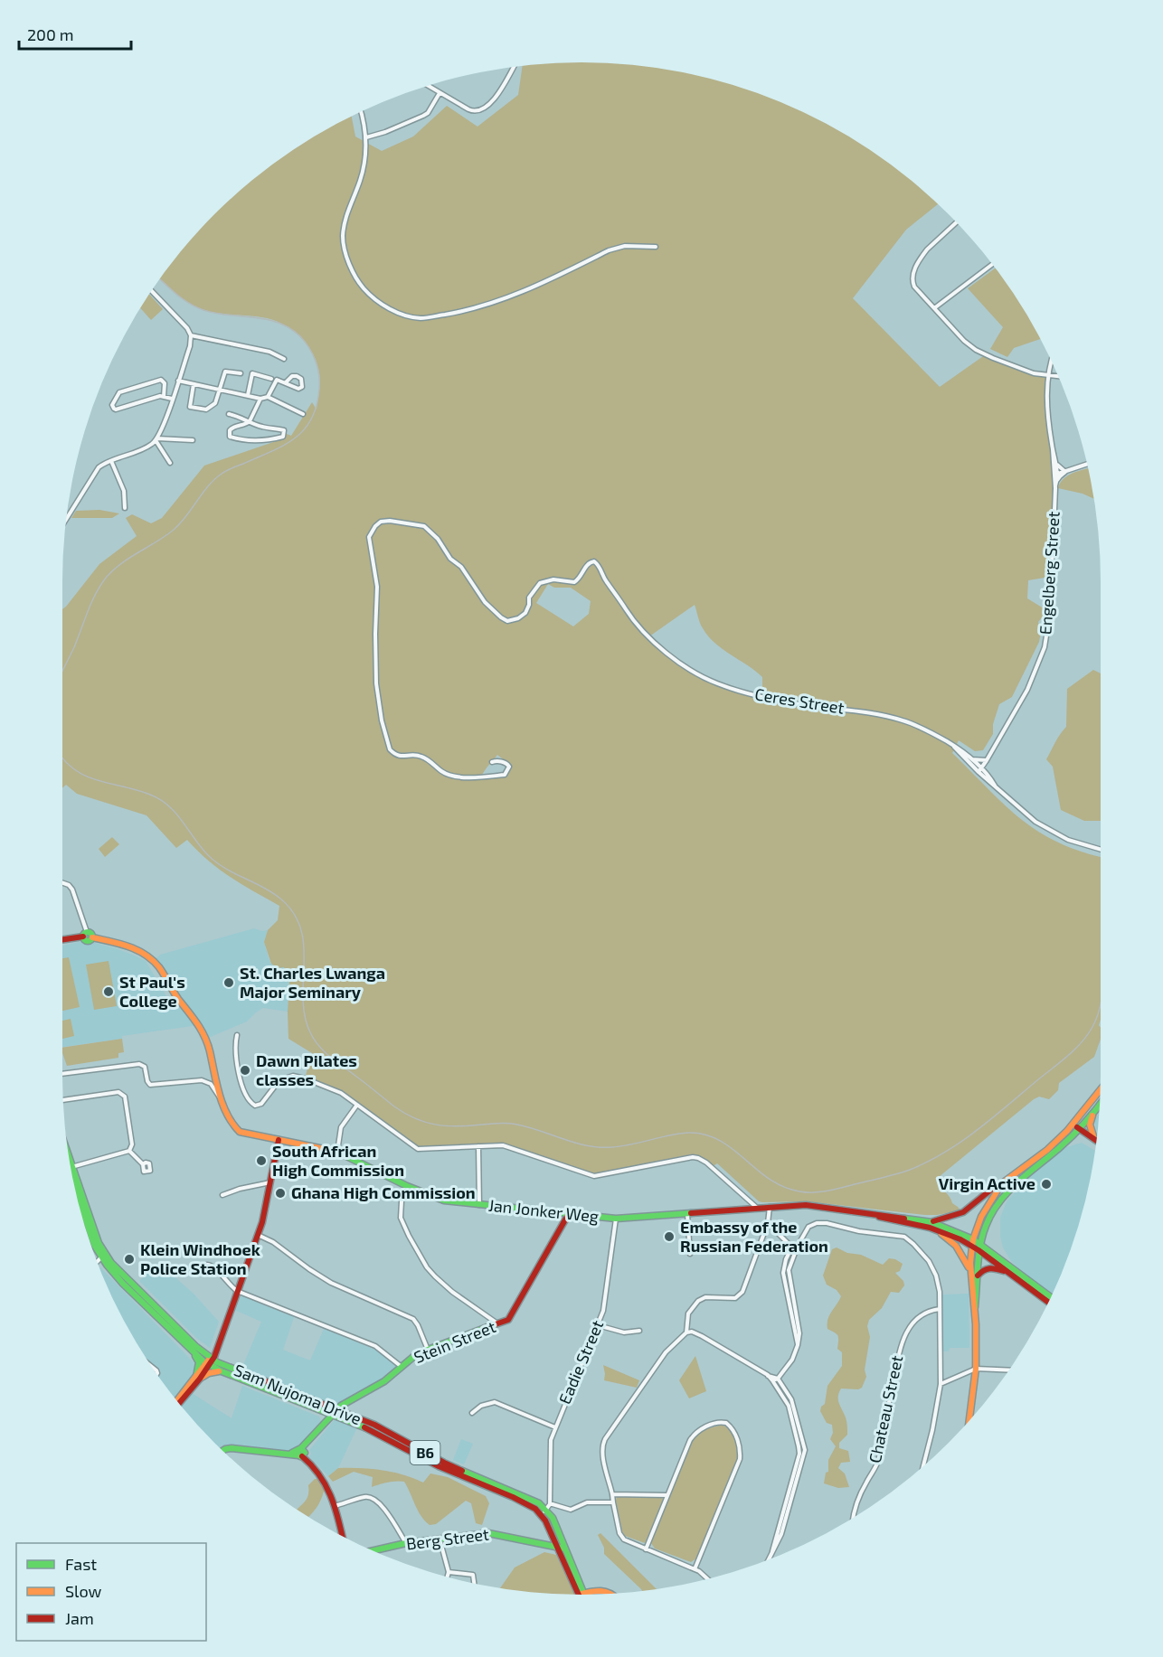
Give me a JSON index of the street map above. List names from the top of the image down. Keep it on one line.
{"streets":{"main road":["Jan Jonker Weg","Stein Street","Sam Nujoma Drive","B6","Berg Street"],"street":["Engelberg Street","Ceres Street","Eadie Street","Chateau Street"]},"crossings":[["Engelberg Street","Ceres Street"],["Jan Jonker Weg","Stein Street"],["Jan Jonker Weg","Eadie Street"],["Stein Street","Sam Nujoma Drive"],["Eadie Street","Sam Nujoma Drive"],["Sam Nujoma Drive","Berg Street"]],"places":["St. Charles Lwanga Major Seminary","St Paul's College","Dawn Pilates classes","South African High Commission","Virgin Active","Ghana High Commission","Embassy of the Russian Federation","Klein Windhoek Police Station"],"legend":["Fast","Slow","Jam"],"scale_bar":"200 m"}
